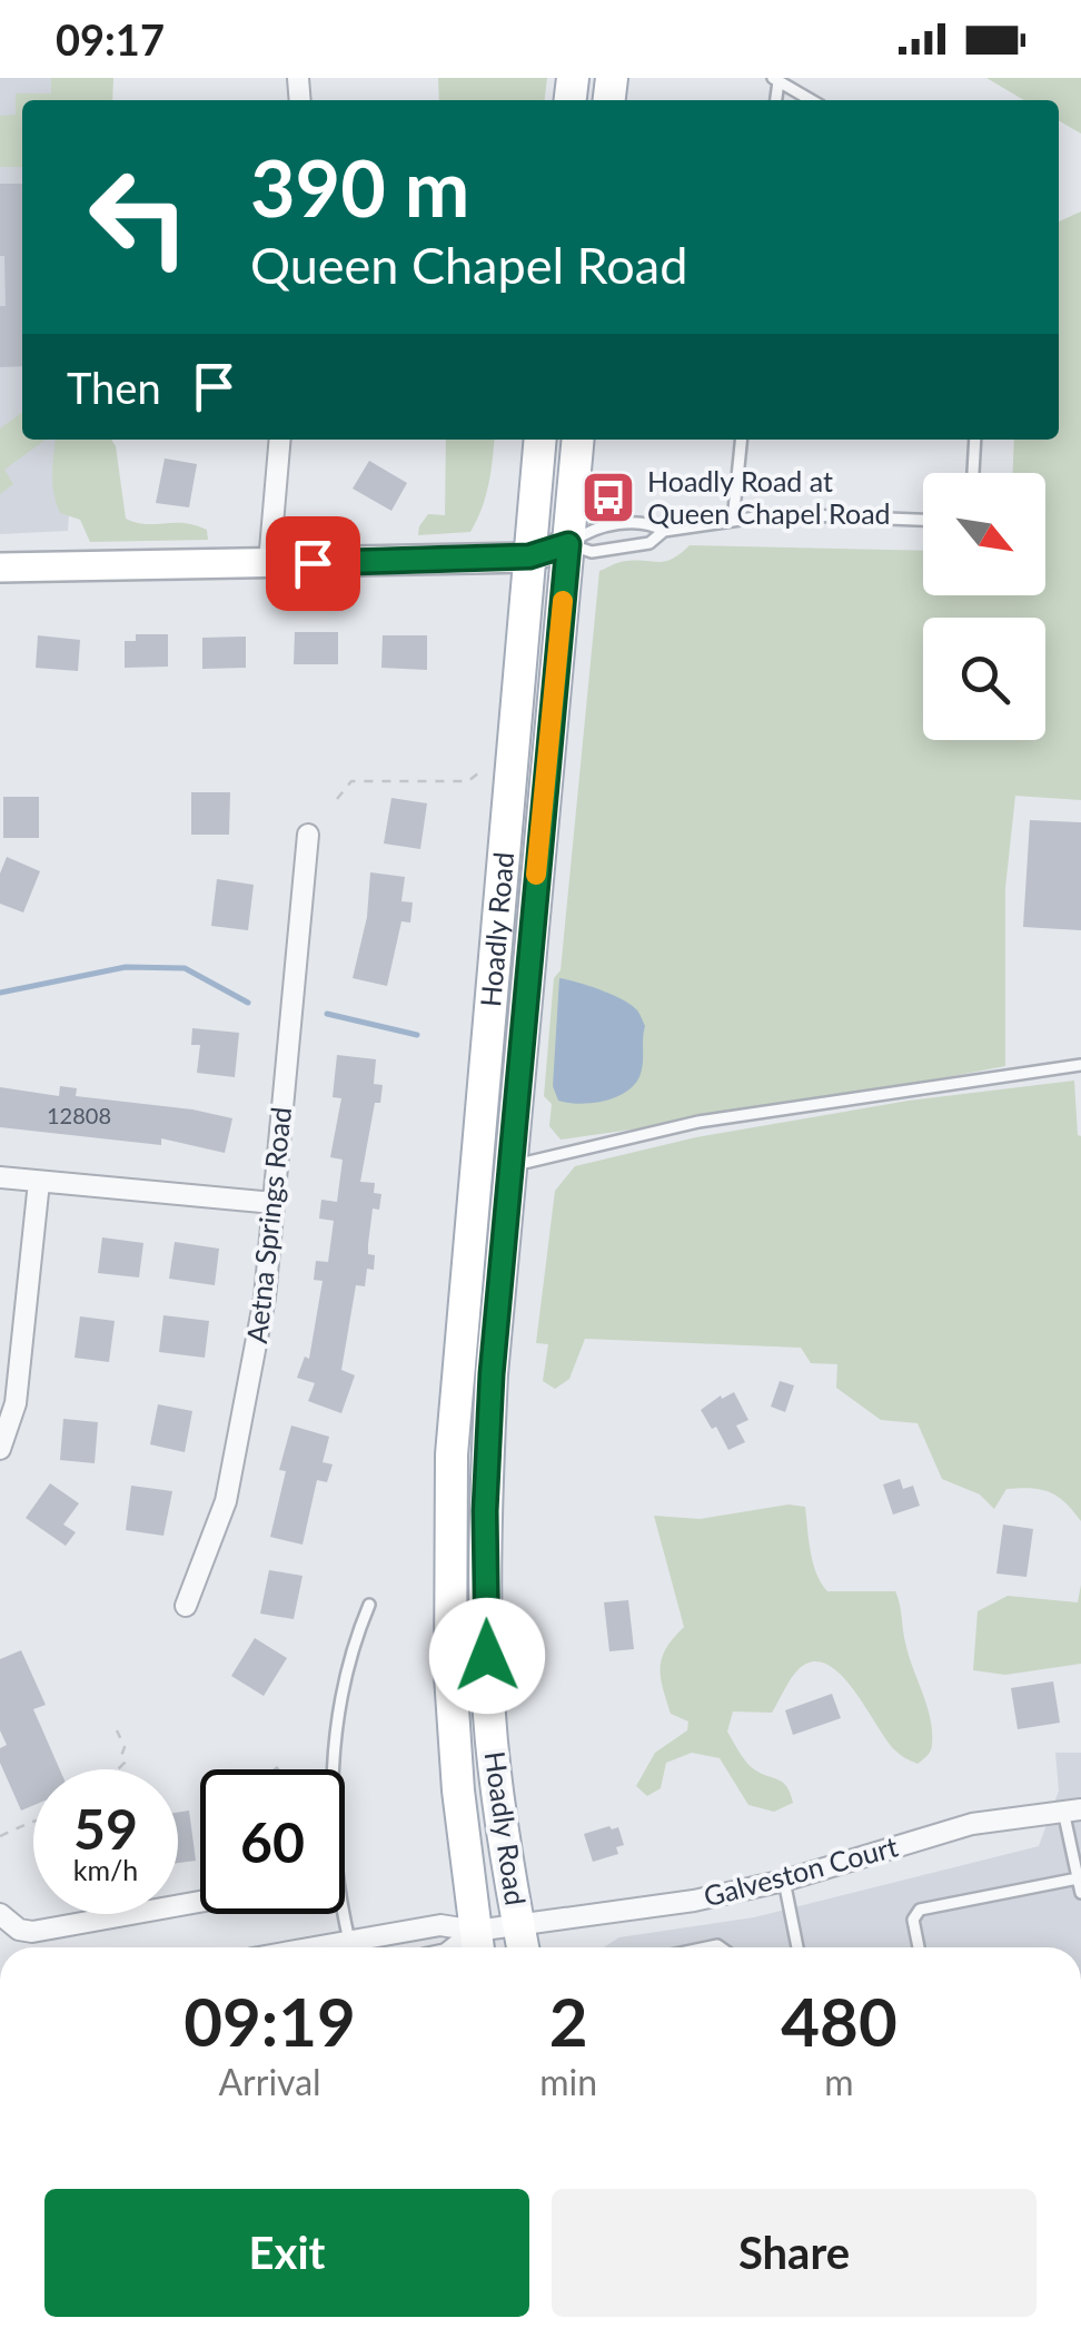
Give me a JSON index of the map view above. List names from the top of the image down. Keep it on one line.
{"streets":{"main road":["Hoadly Road"],"street":["Aetna Springs Road","Galveston Court"]},"crossings":[["Hoadly Road","Galveston Court"]],"places":{"bus stop":["Hoadly Road at Queen Chapel Road"]},"house_numbers":["12808"],"north":"bottom right","page":{"status":"09:17","turn":["390 m","Queen Chapel Road"],"then":"Then","speed":"59 km/h","limit":"60","eta":["09:19","Arrival","2","min","480","m"],"buttons":["Exit","Share"]}}
